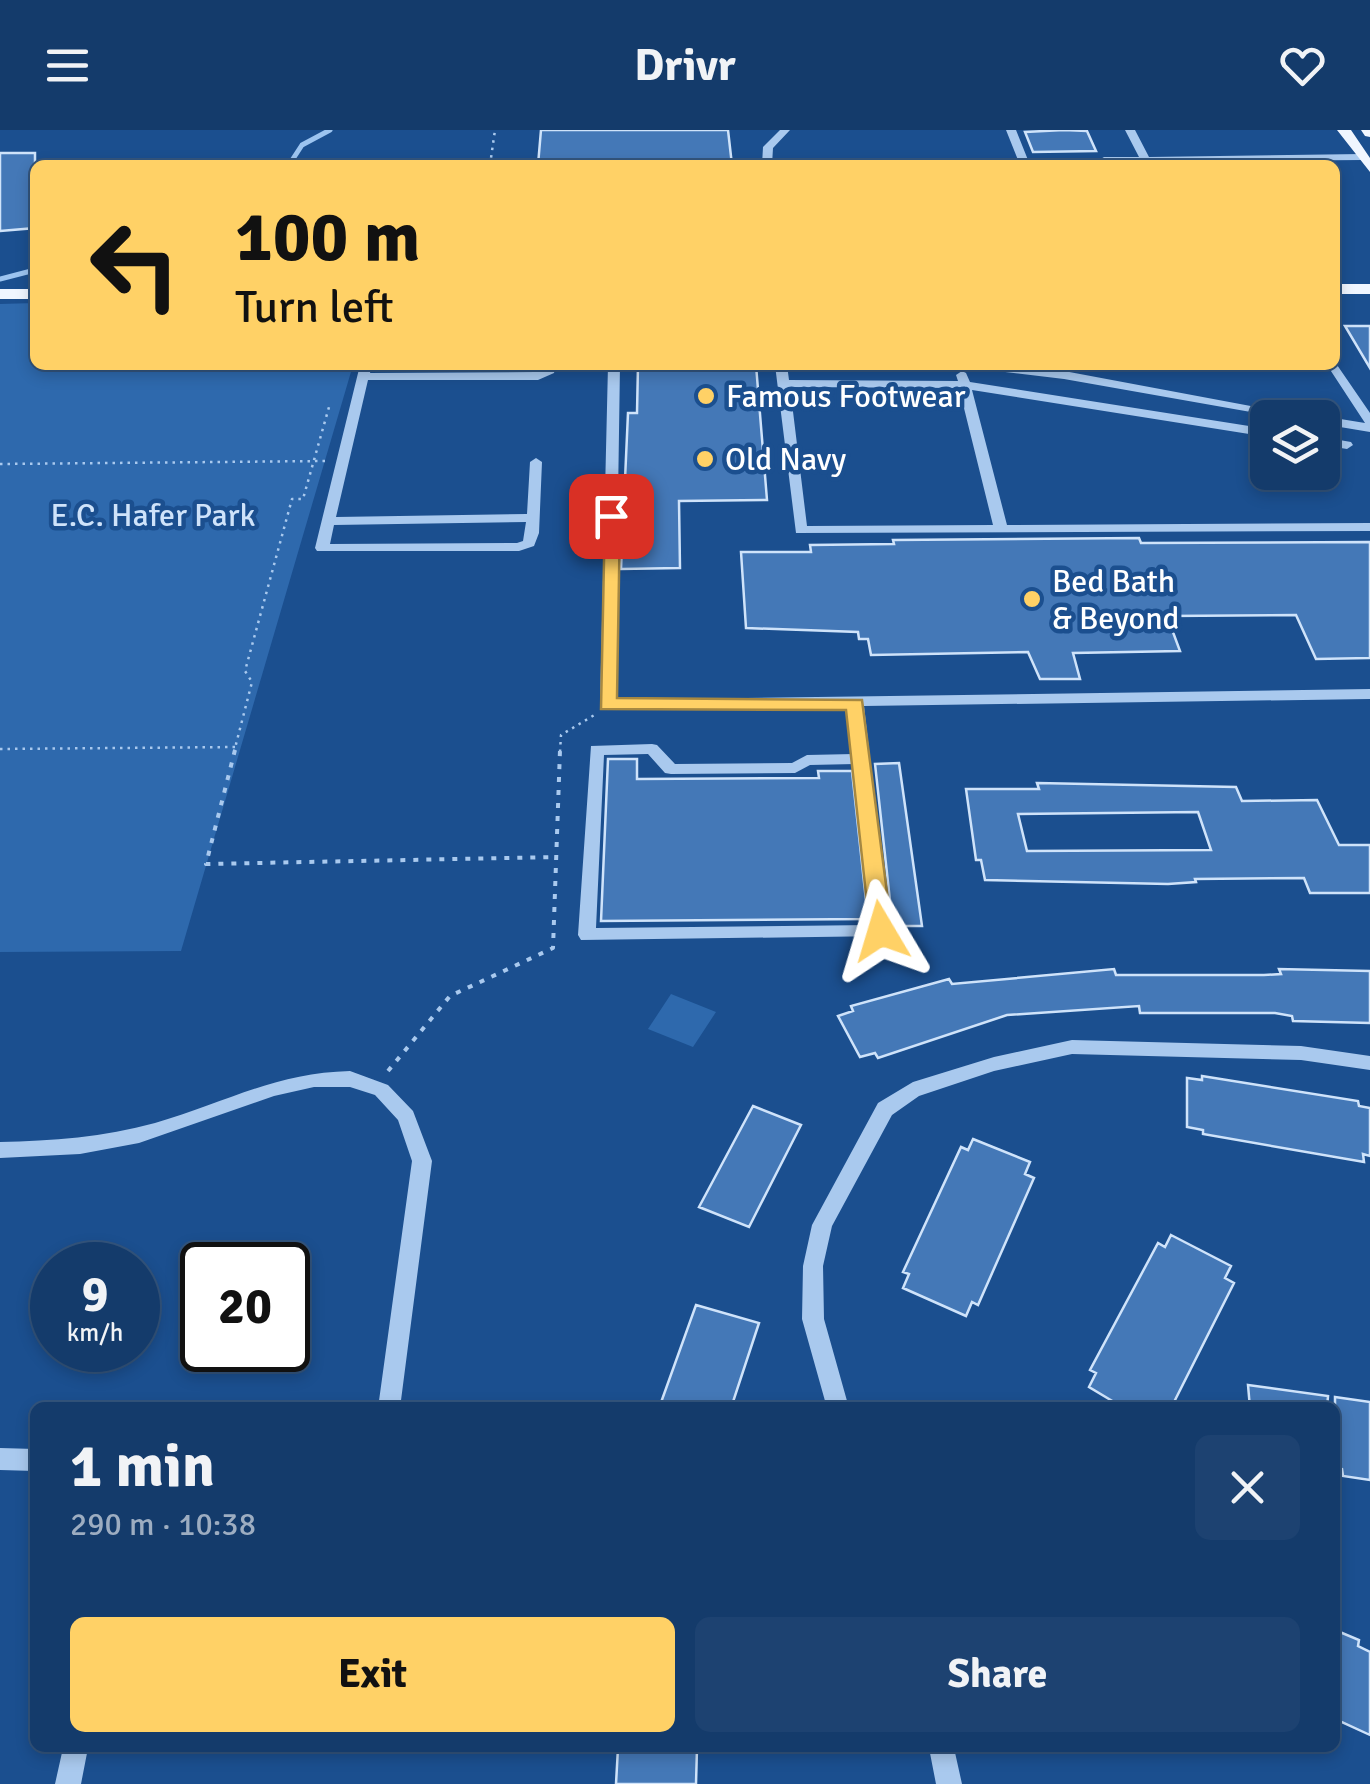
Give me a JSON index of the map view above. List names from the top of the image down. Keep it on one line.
{"parks":["E.C. Hafer Park"],"places":["Famous Footwear","Old Navy","Bed Bath & Beyond"],"page":{"header":"Drivr","turn":["100 m","Turn left"],"speed":"9 km/h","limit":"20","heading":["1 min","290 m · 10:38"],"buttons":["Exit","Share"]}}
